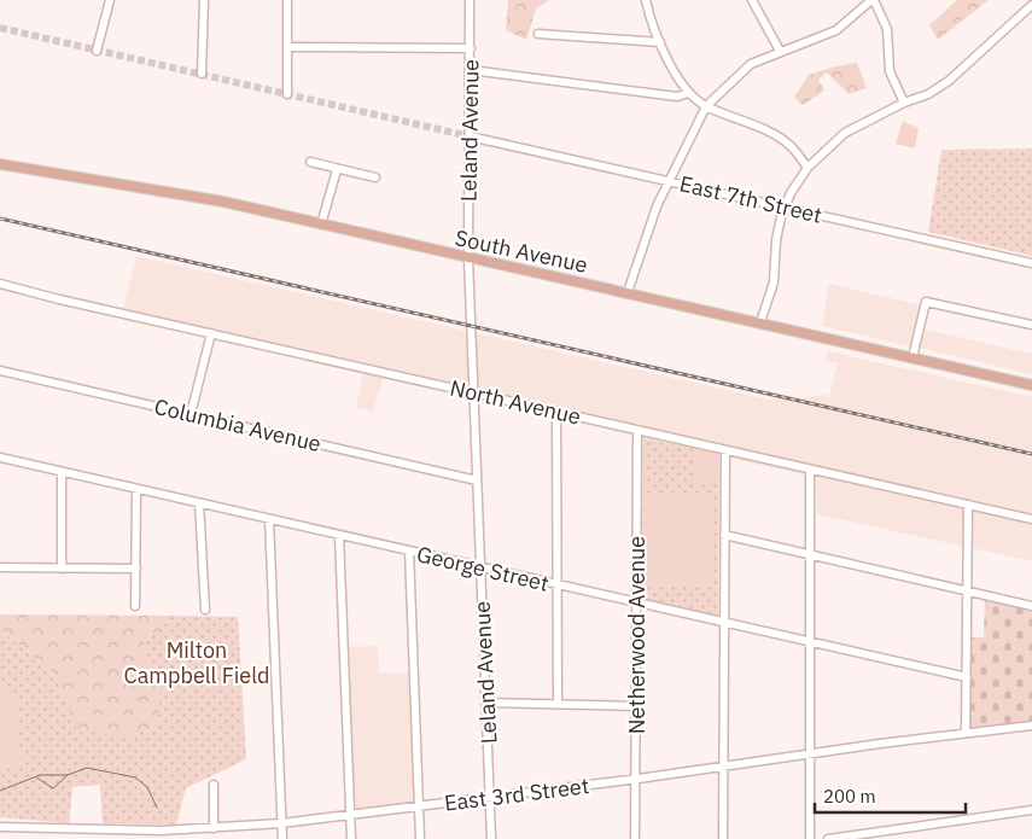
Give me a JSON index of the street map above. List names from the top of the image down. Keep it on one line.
{"streets":{"main road":["South Avenue"],"street":["Leland Avenue","East 7th Street","North Avenue","Columbia Avenue","George Street","Netherwood Avenue","East 3rd Street"]},"crossings":[["Leland Avenue","East 7th Street"],["Leland Avenue","South Avenue"],["Leland Avenue","North Avenue"],["Leland Avenue","Columbia Avenue"],["Leland Avenue","George Street"],["Leland Avenue","East 3rd Street"],["North Avenue","Netherwood Avenue"],["George Street","Netherwood Avenue"],["Netherwood Avenue","East 3rd Street"]],"parks":["Milton Campbell Field"],"scale_bar":"200 m"}
